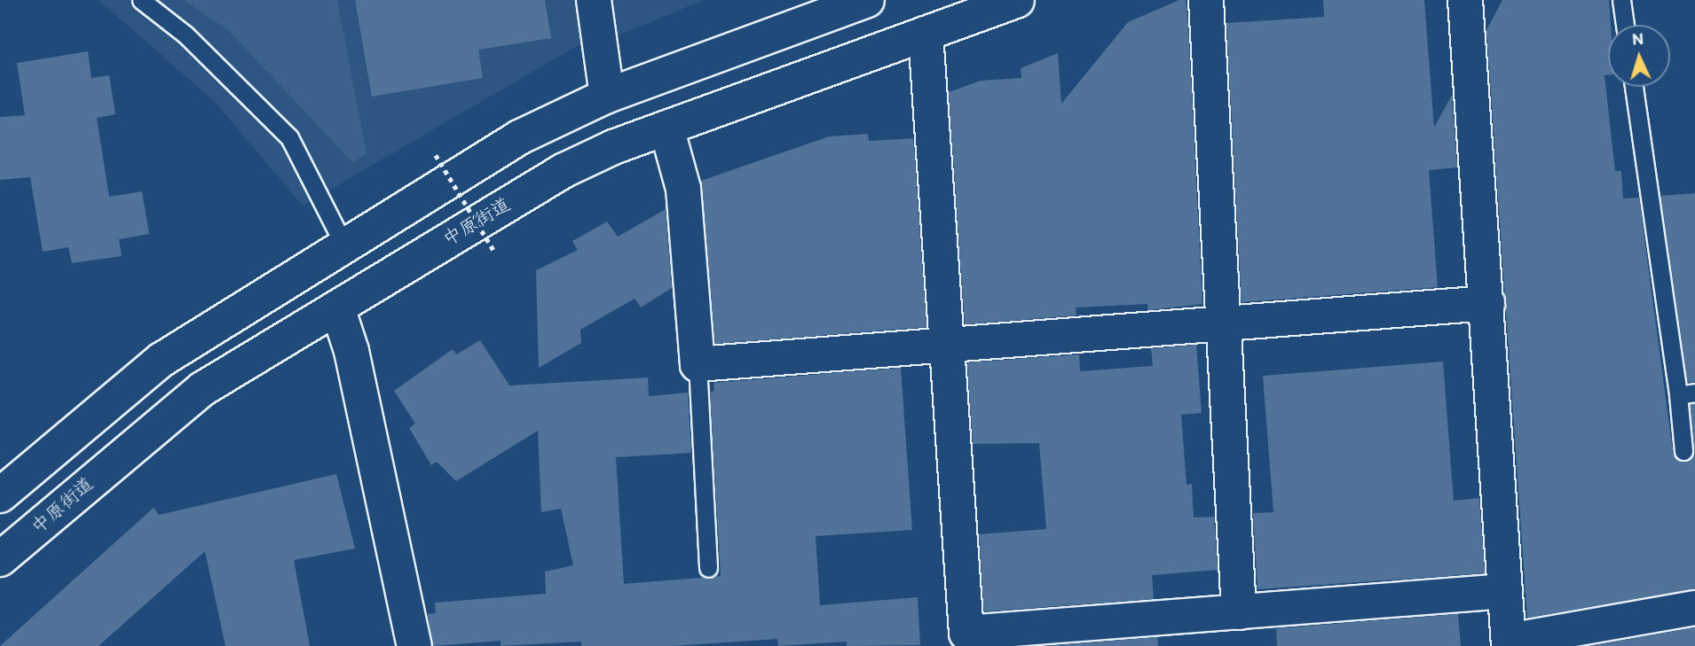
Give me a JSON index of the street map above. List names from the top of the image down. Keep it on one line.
{"streets":{"street":["中原街道"]},"north":"top"}
